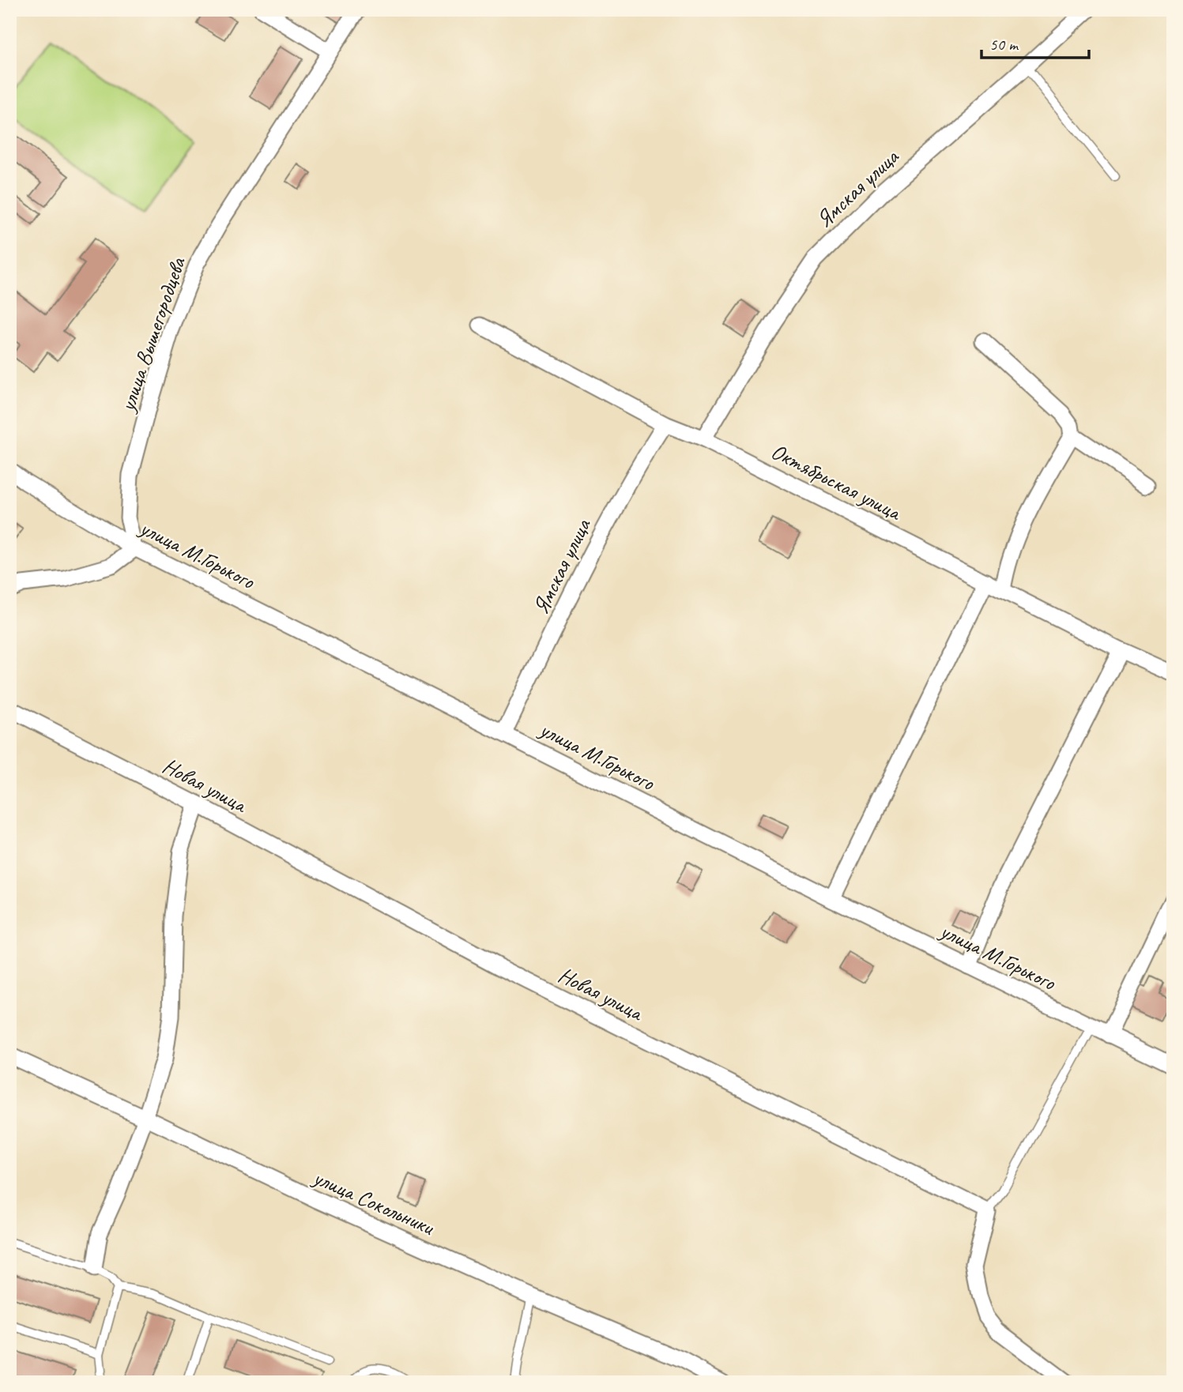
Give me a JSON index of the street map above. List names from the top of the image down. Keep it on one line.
{"streets":{"street":["Ямская улица","улица Вышегородцева","Октябрьская улица","улица М.Горького","Новая улица","улица Сокольники"]},"crossings":[["Ямская улица","Октябрьская улица"],["Ямская улица","улица М.Горького"],["улица Вышегородцева","улица М.Горького"]],"scale_bar":"50 m"}
